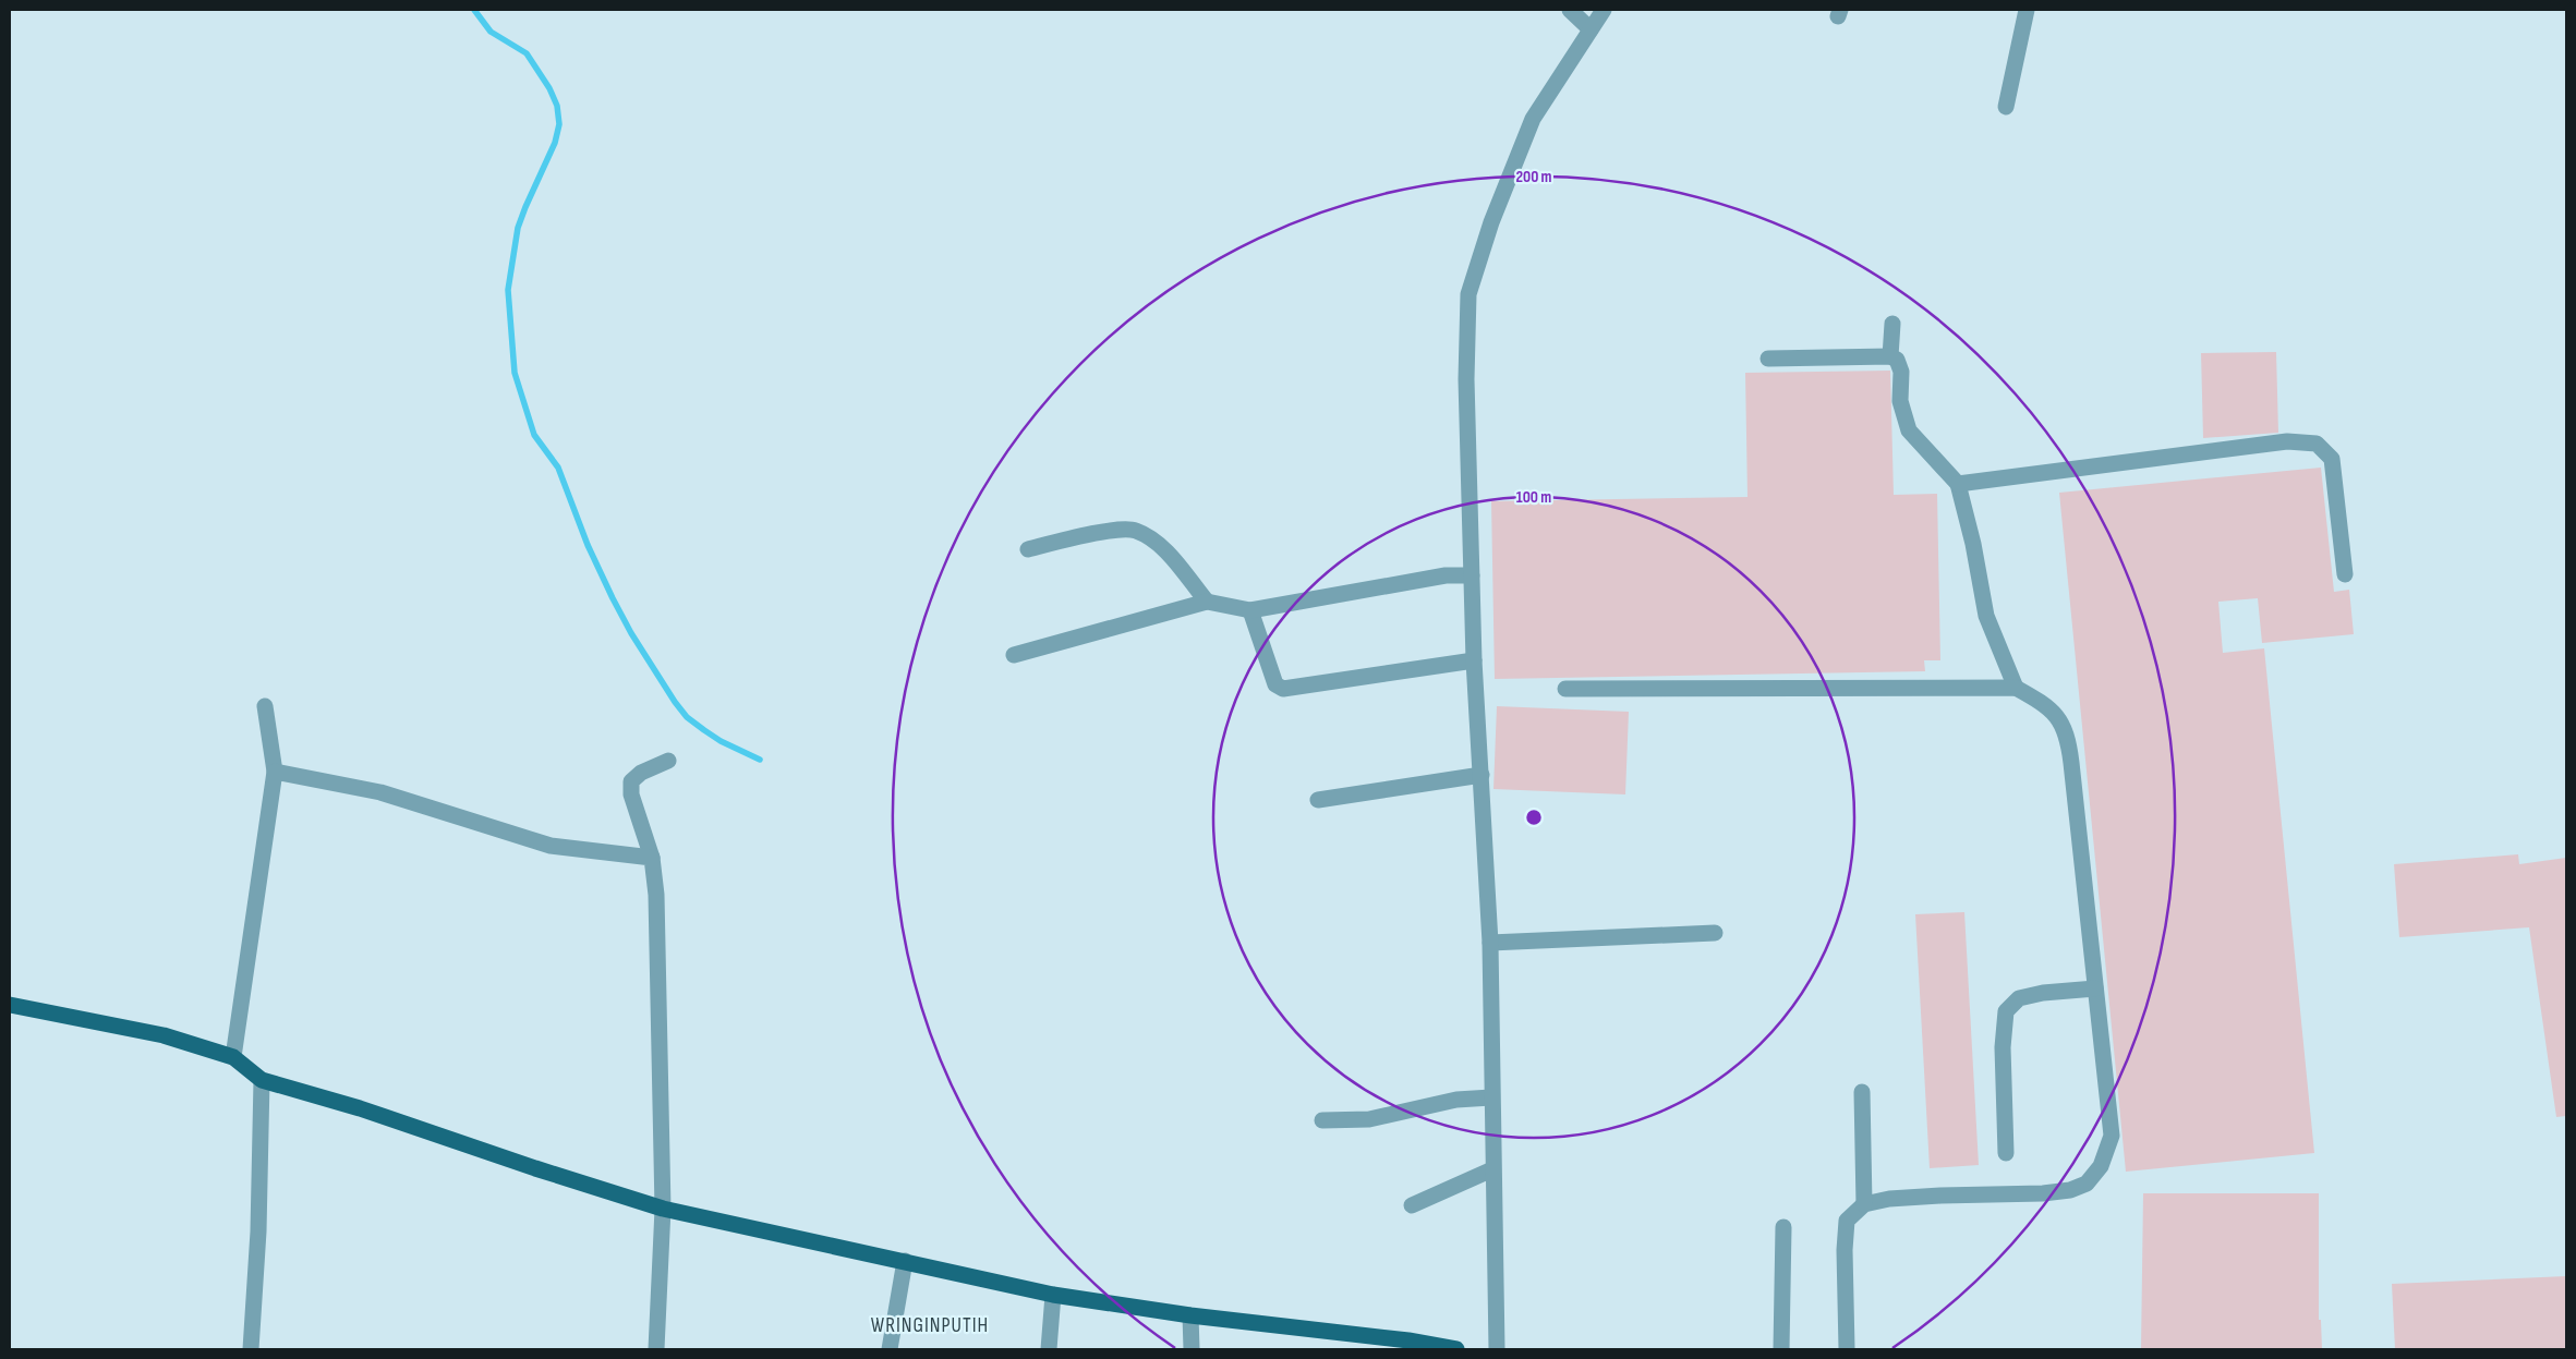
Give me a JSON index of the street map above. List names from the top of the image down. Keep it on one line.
{"districts":["WRINGINPUTIH"],"rings":["200 m","100 m"]}
